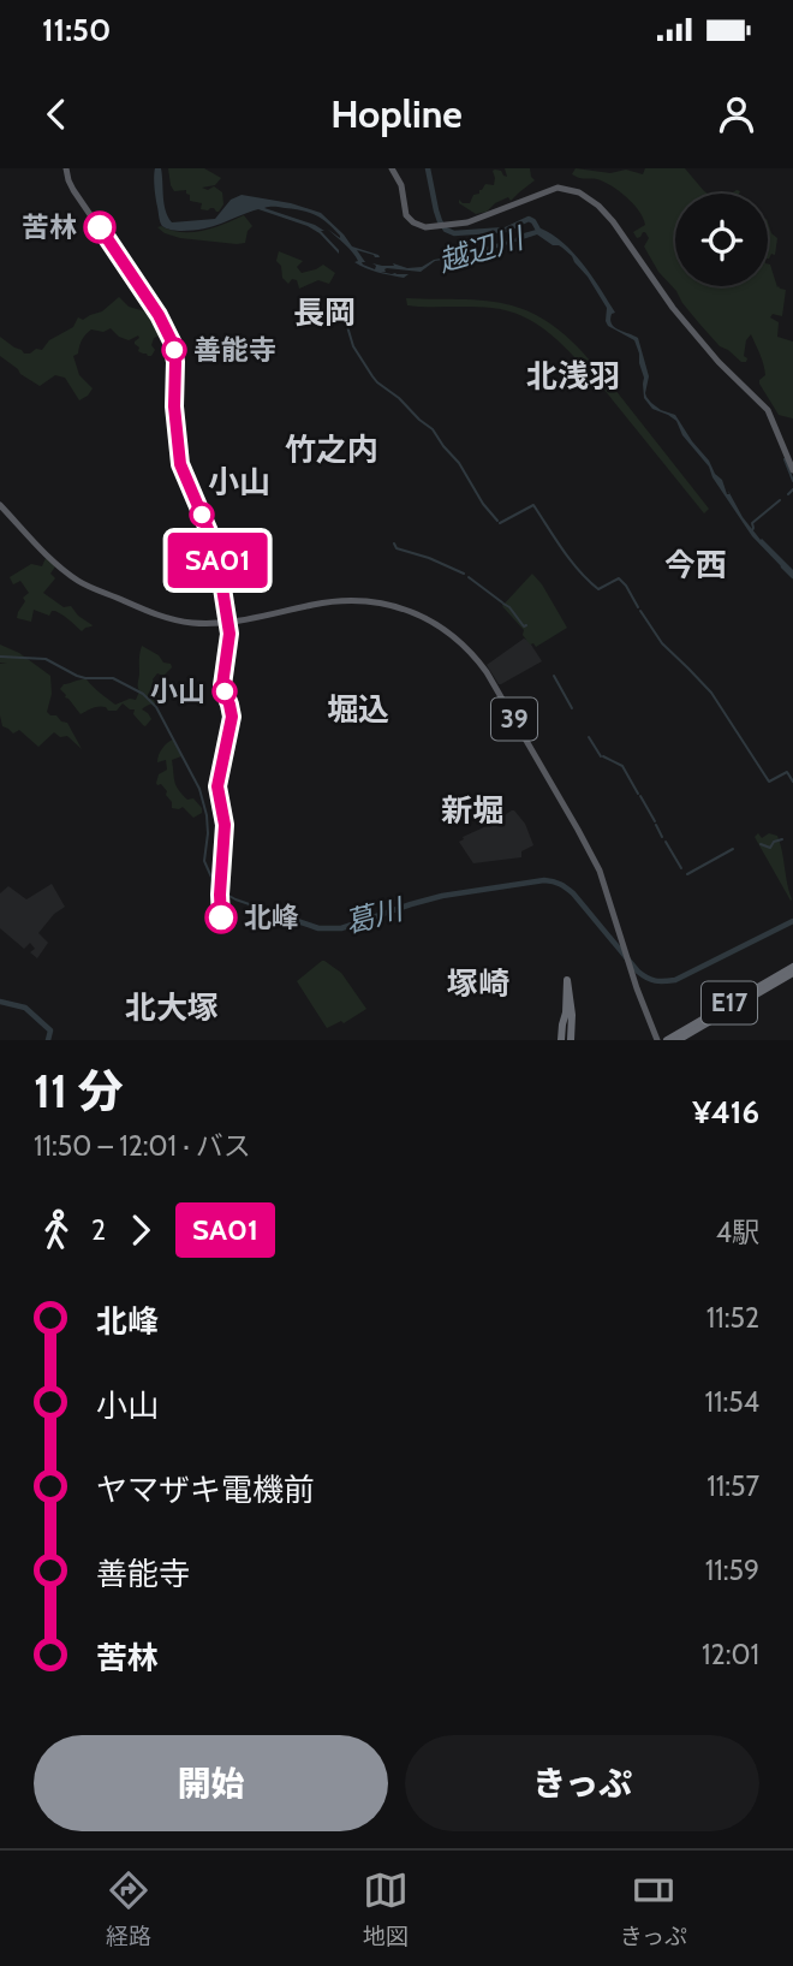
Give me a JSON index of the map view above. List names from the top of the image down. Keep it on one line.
{"streets":{"highway":["E17"],"main road":["39"]},"districts":["長岡","北浅羽","竹之内","小山","今西","堀込","新堀","塚崎","北大塚"],"water":["越辺川","葛川"],"places":["苦林","善能寺","小山","北峰"],"lines":["bus line SA01"],"page":{"status":"11:50","header":"Hopline","on_map":"SA01","heading":["11 分","11:50 – 12:01 · バス","¥416"],"legs":["2","SA01","4駅"],"list":[{"name":"北峰","value":"11:52"},{"name":"小山","value":"11:54"},{"name":"ヤマザキ電機前","value":"11:57"},{"name":"善能寺","value":"11:59"},{"name":"苦林","value":"12:01"}],"buttons":["開始","きっぷ"],"tabs":["経路","地図","きっぷ"]}}
